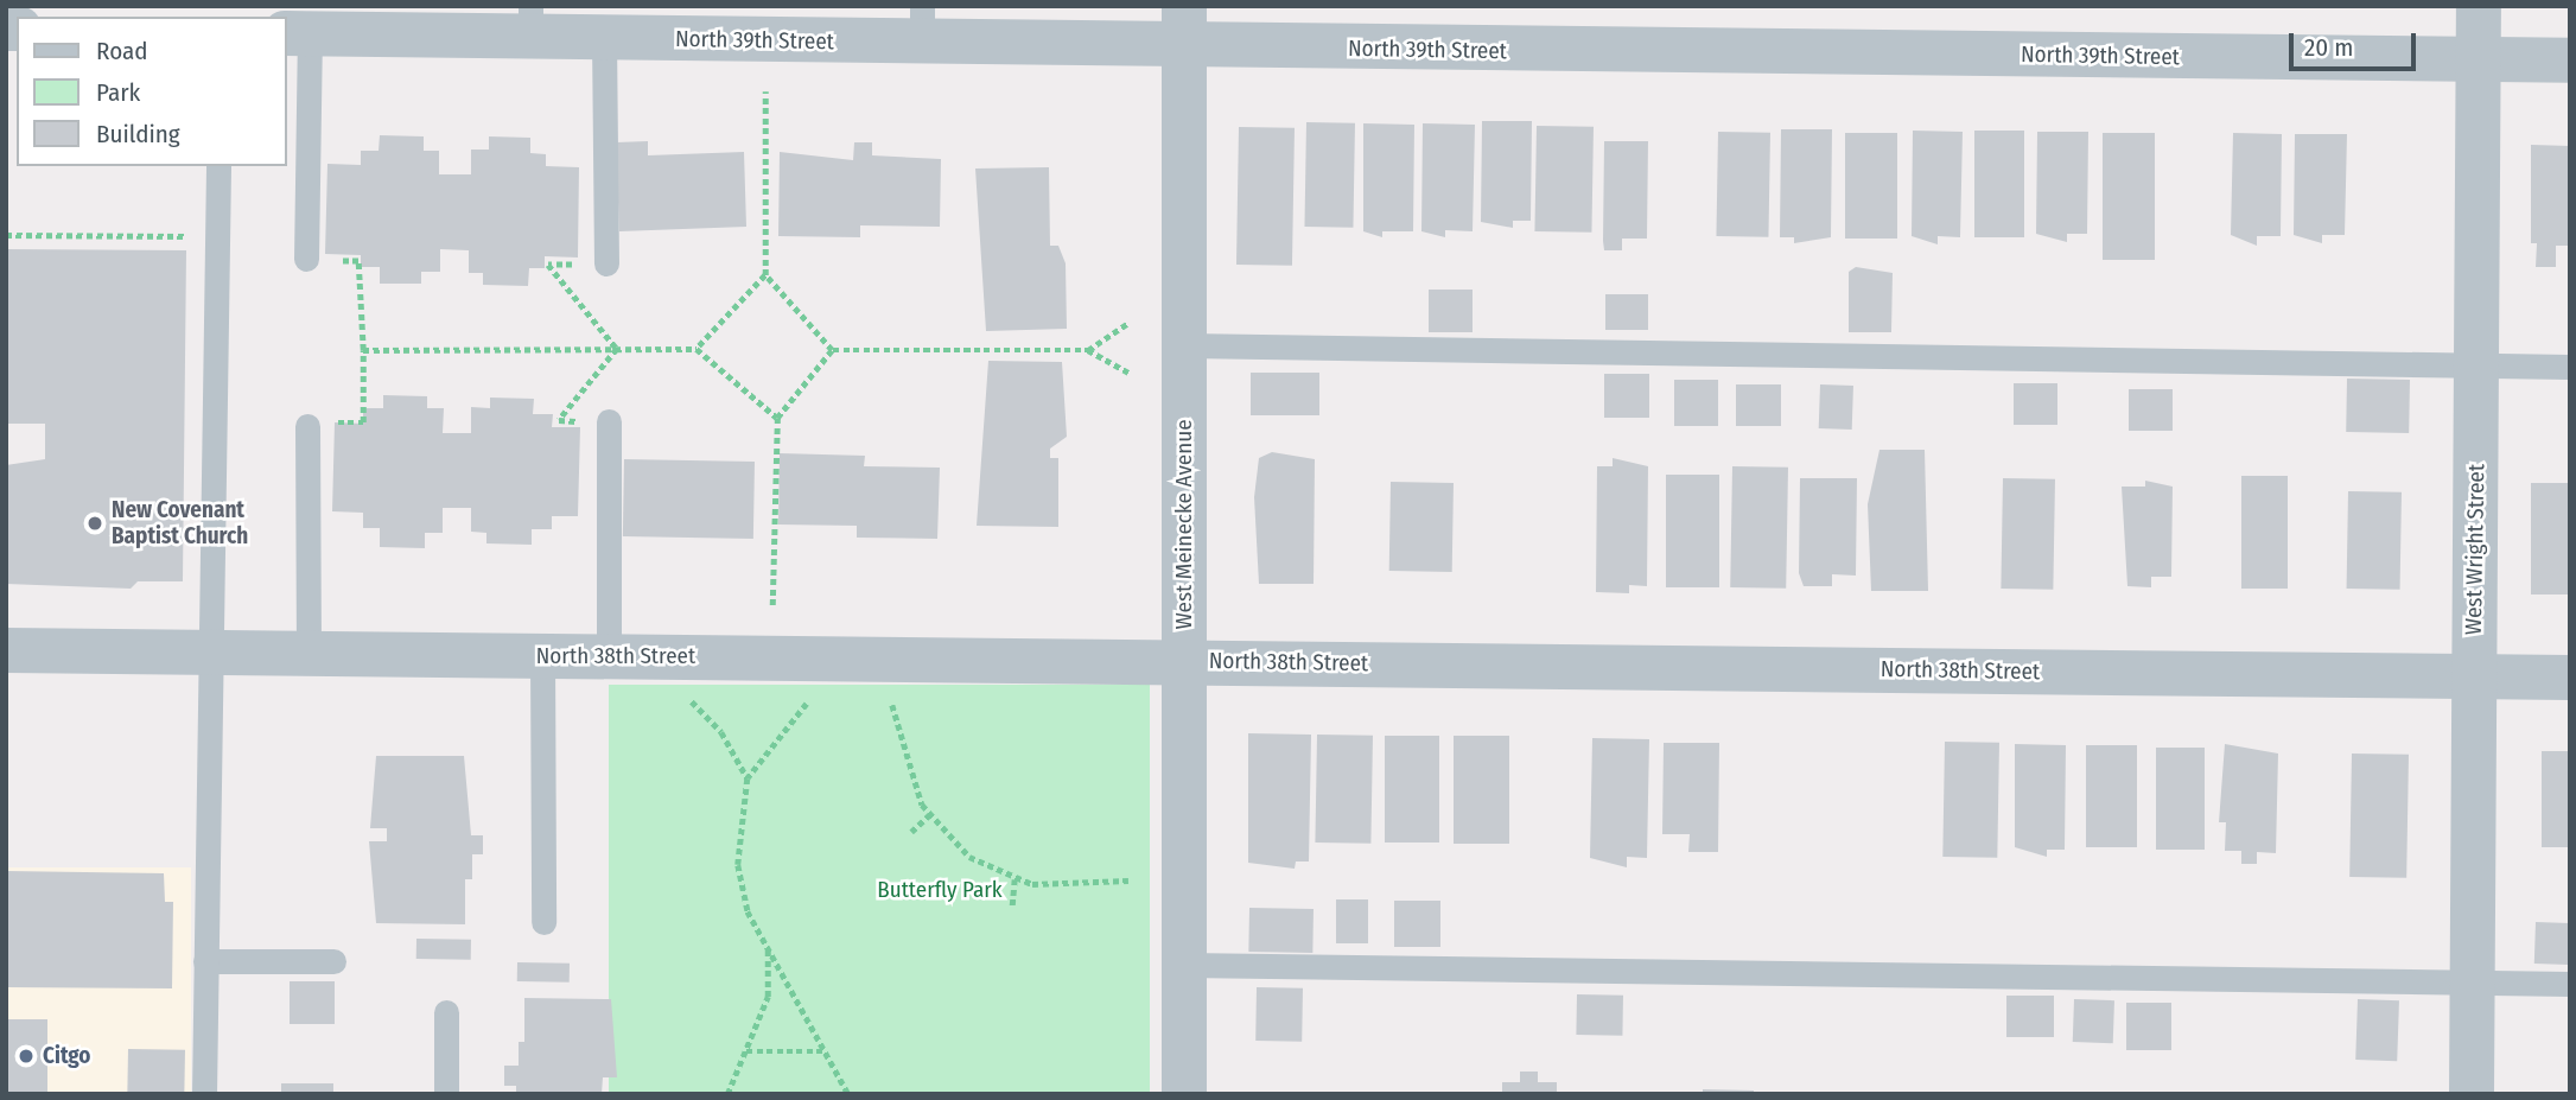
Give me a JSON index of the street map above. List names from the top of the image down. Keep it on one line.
{"streets":{"street":["North 39th Street","West Meinecke Avenue","West Wright Street","North 38th Street"]},"crossings":[["North 39th Street","West Meinecke Avenue"],["North 39th Street","West Wright Street"],["West Meinecke Avenue","North 38th Street"],["West Wright Street","North 38th Street"]],"parks":["Butterfly Park"],"places":["New Covenant Baptist Church","Citgo"],"legend":["Road","Park","Building"],"scale_bar":"20 m"}
